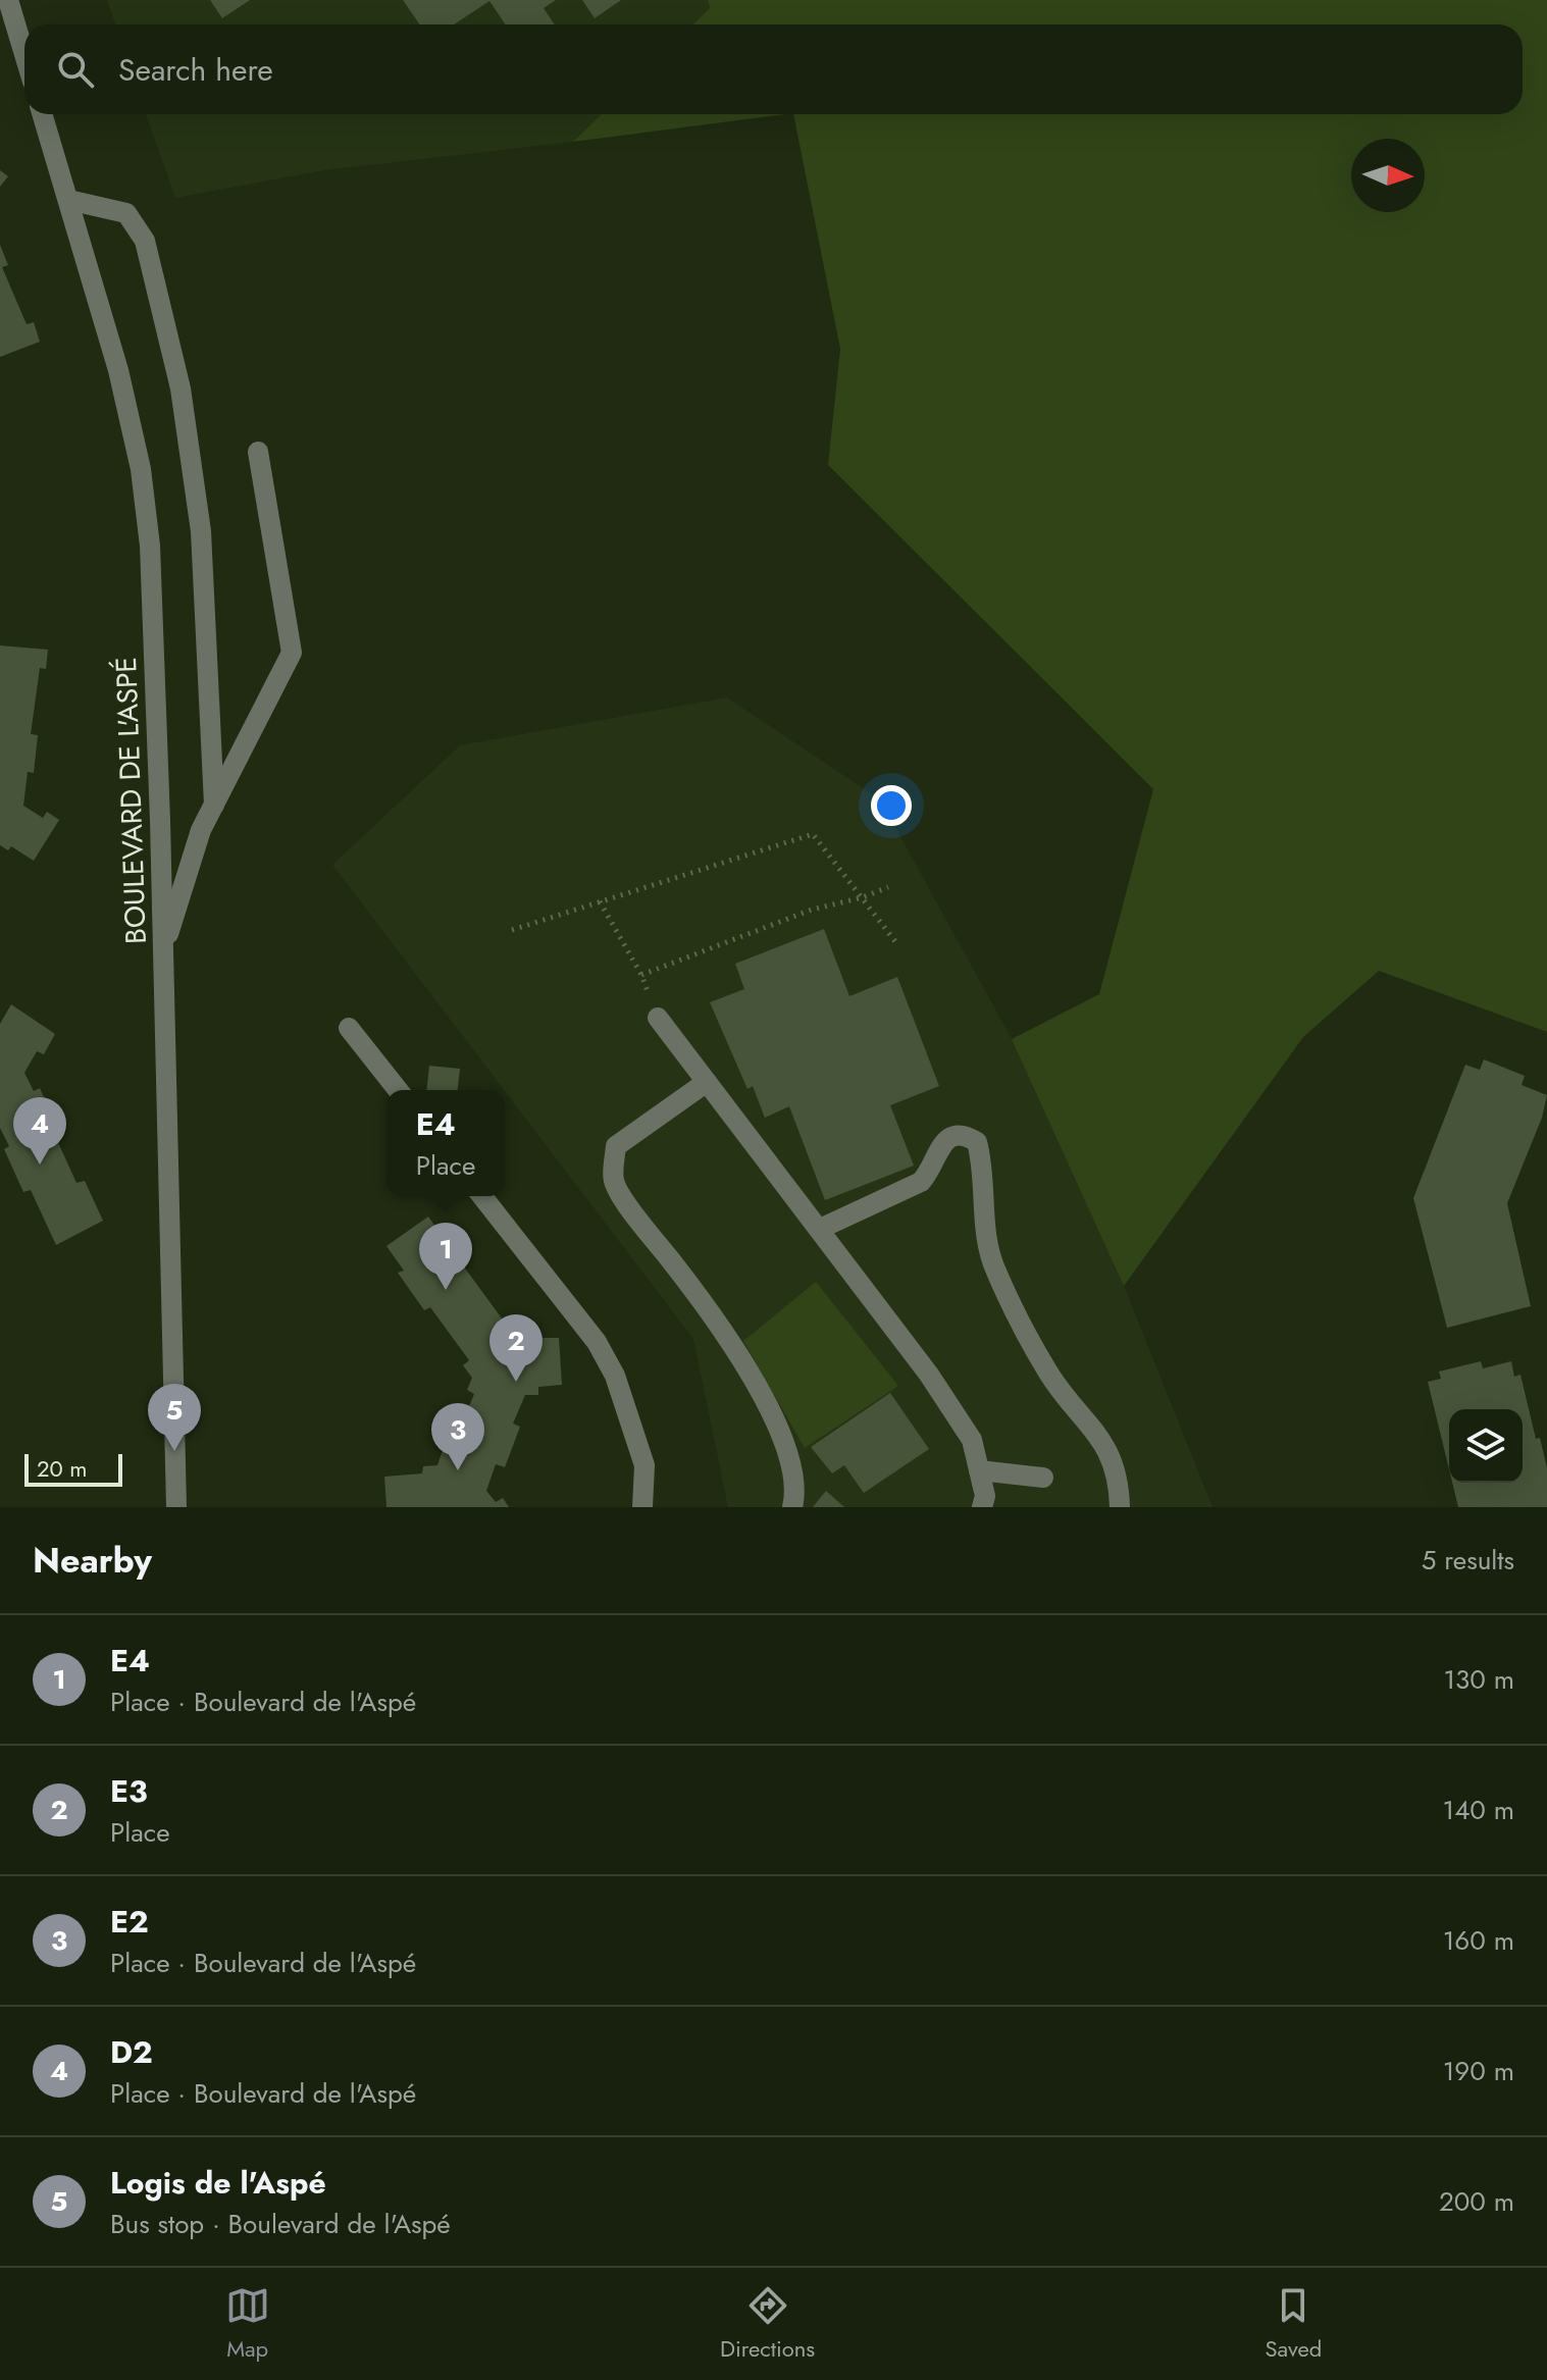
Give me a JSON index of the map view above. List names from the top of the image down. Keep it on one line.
{"streets":{"street":["BOULEVARD DE L'ASPÉ"]},"scale_bar":"20 m","north":"right","page":{"search":"Search here","popup":["E4","Place"],"pins":["4","1","2","5","3"],"scale":"20 m","heading":["Nearby","5 results"],"list":[{"mark":"1","name":"E4","note":"Place · Boulevard de l'Aspé","value":"130 m"},{"mark":"2","name":"E3","note":"Place","value":"140 m"},{"mark":"3","name":"E2","note":"Place · Boulevard de l'Aspé","value":"160 m"},{"mark":"4","name":"D2","note":"Place · Boulevard de l'Aspé","value":"190 m"},{"mark":"5","name":"Logis de l'Aspé","note":"Bus stop · Boulevard de l'Aspé","value":"200 m"}],"nav":["Map","Directions","Saved"]}}
